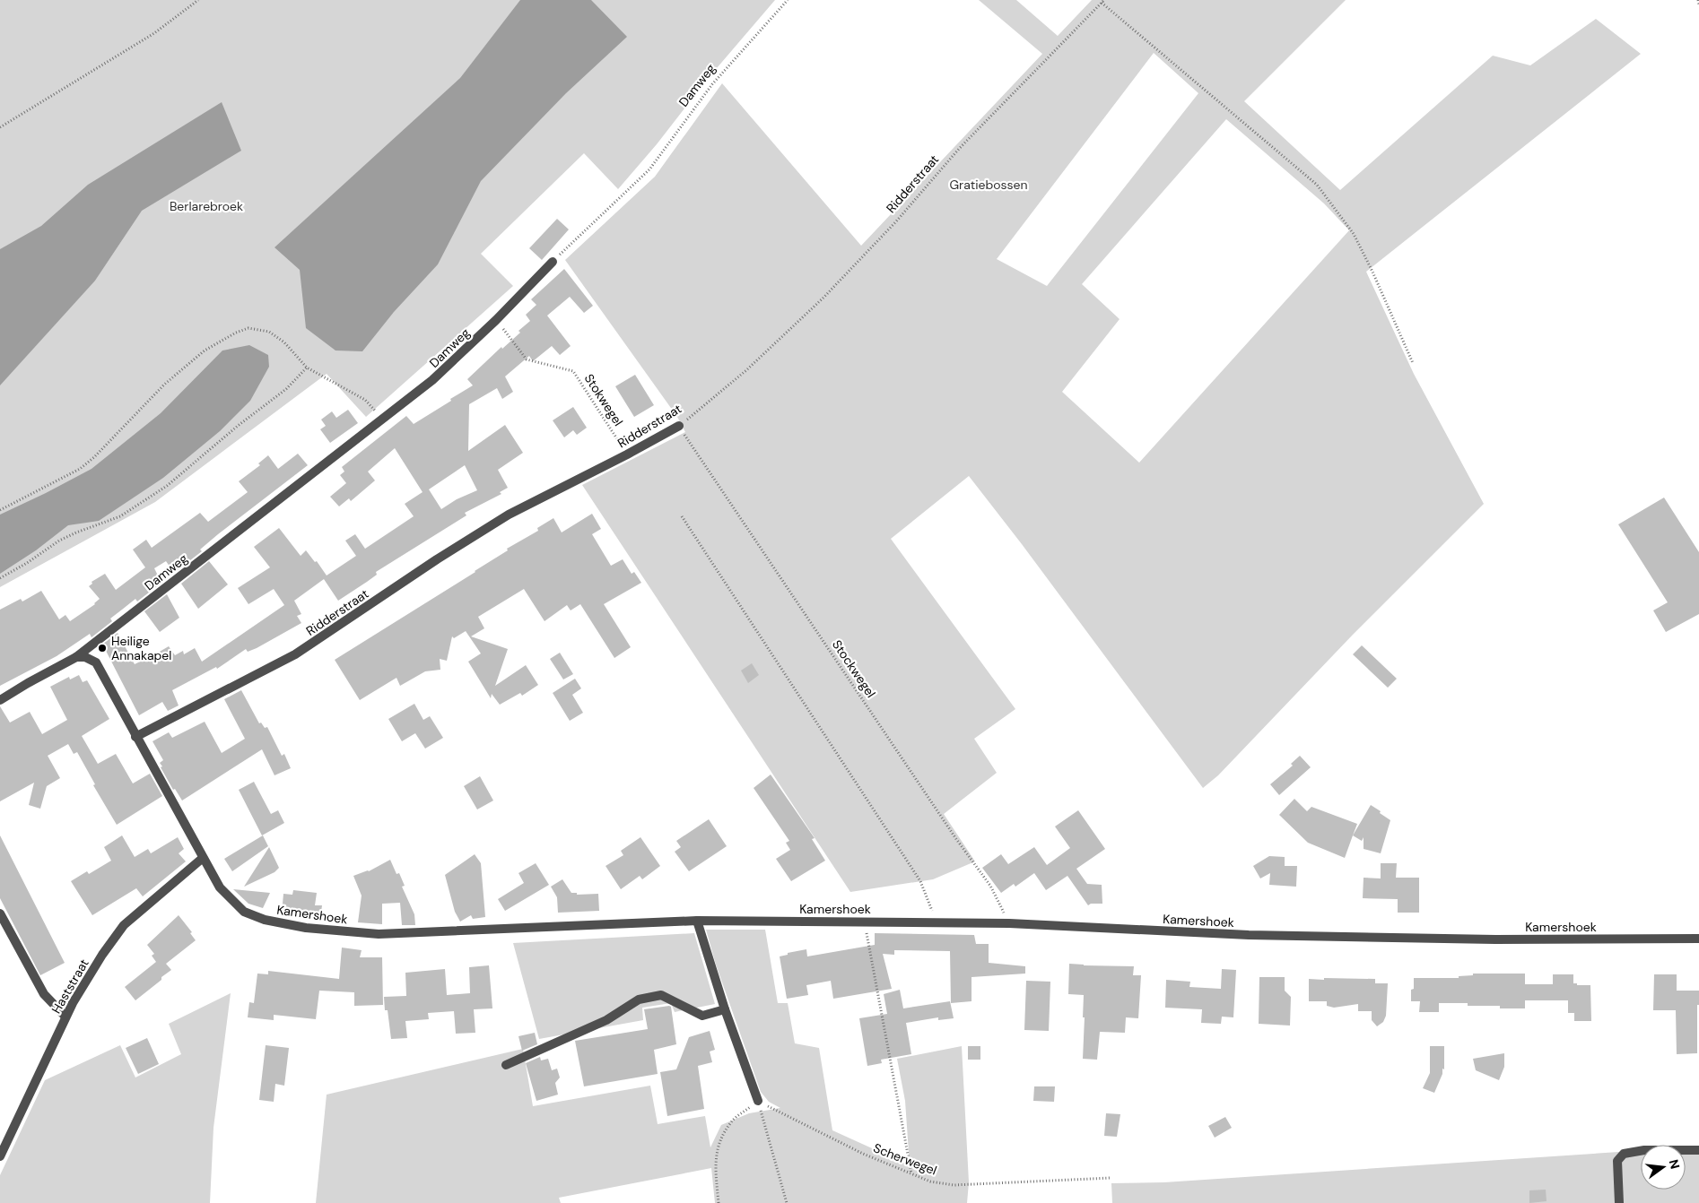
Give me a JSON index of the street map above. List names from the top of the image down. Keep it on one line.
{"streets":{"street":["Damweg","Ridderstraat","Kamershoek","Haststraat"],"path":["Stokwegel","Stockwegel","Scherwegel"]},"crossings":[["Damweg","Stokwegel"],["Damweg","Kamershoek"],["Ridderstraat","Stokwegel"],["Ridderstraat","Stockwegel"],["Ridderstraat","Kamershoek"],["Stockwegel","Kamershoek"],["Kamershoek","Haststraat"]],"parks":["Gratiebossen","Berlarebroek"],"places":["Heilige Annakapel"],"north":"right"}
